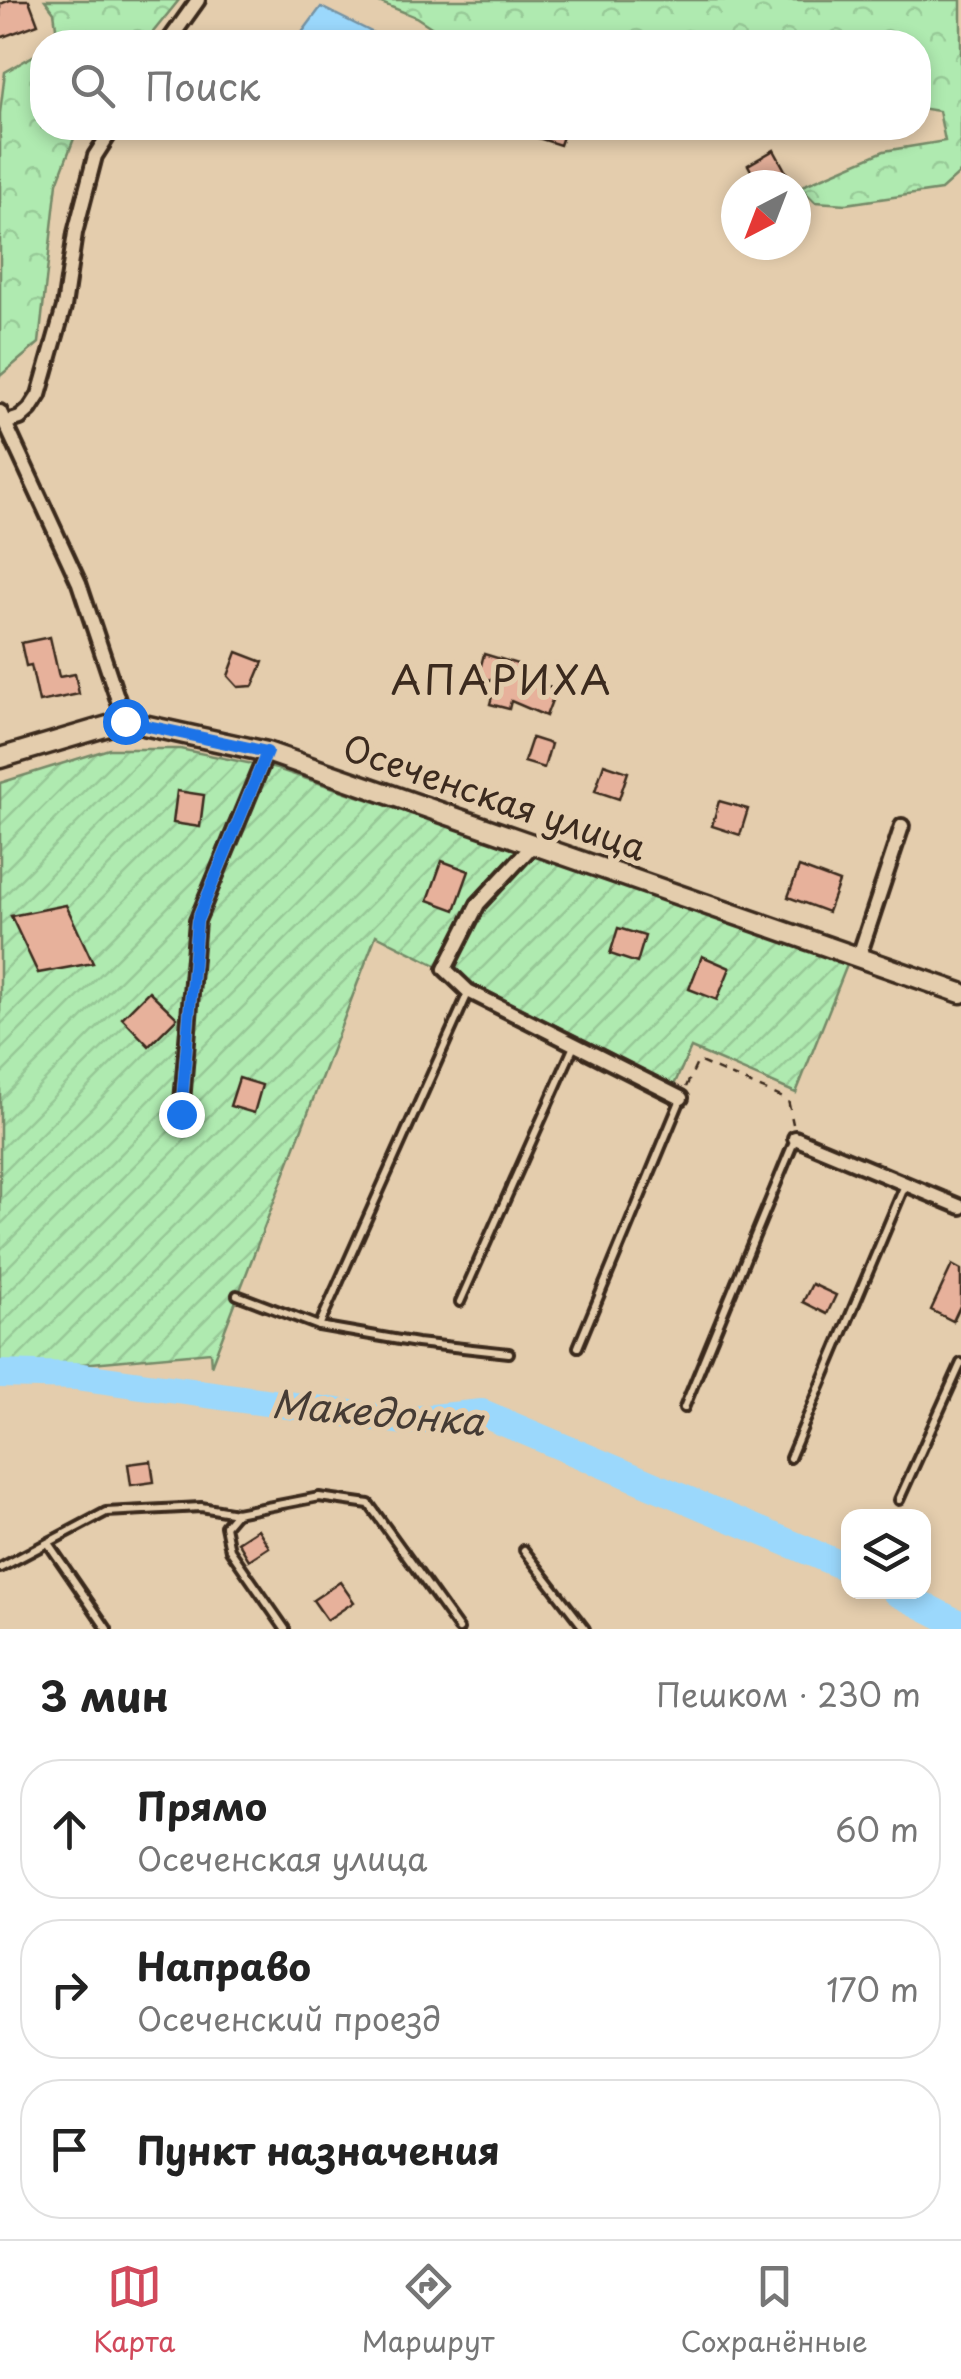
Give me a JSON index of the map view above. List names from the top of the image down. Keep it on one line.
{"streets":{"street":["Осеченская улица"]},"districts":["АПАРИХА"],"water":["Македонка"],"north":"bottom left","page":{"search":"Поиск","heading":["3 мин","Пешком · 230 m"],"list":[["Прямо","Осеченская улица","60 m"],["Направо","Осеченский проезд","170 m"],"Пункт назначения"],"nav":["Карта","Маршрут","Сохранённые"]}}
